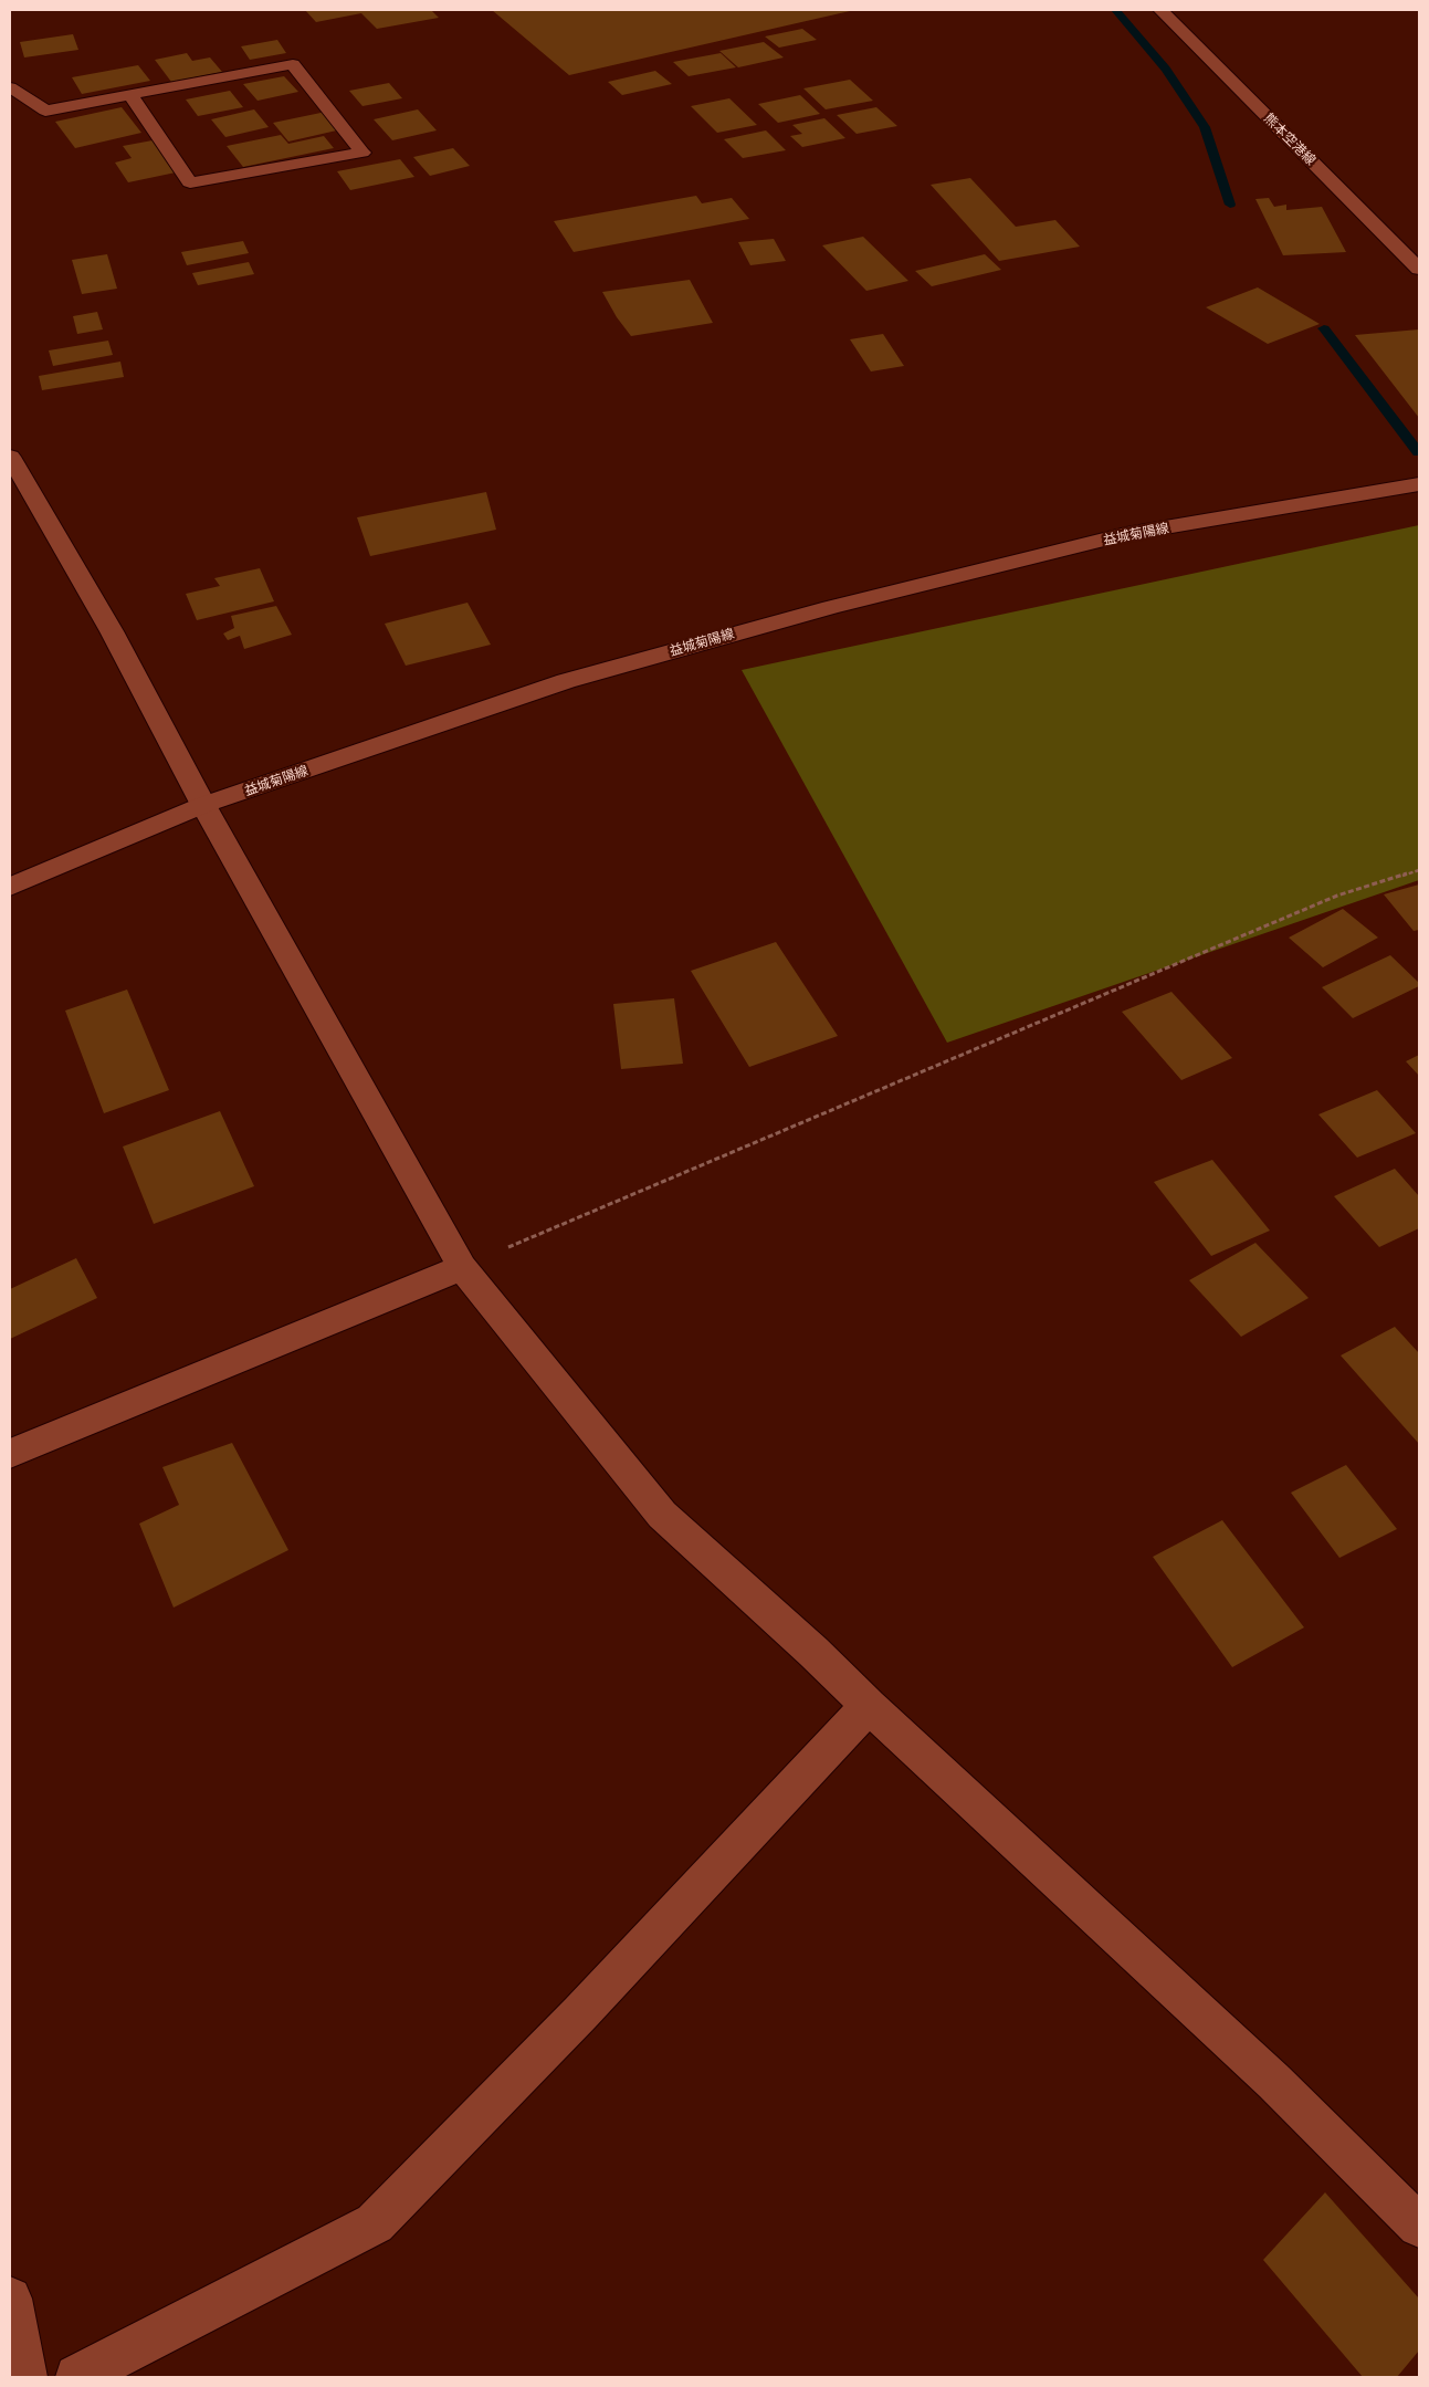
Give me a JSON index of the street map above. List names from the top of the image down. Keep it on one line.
{"streets":{"street":["熊本空港線","益城菊陽線"]}}
